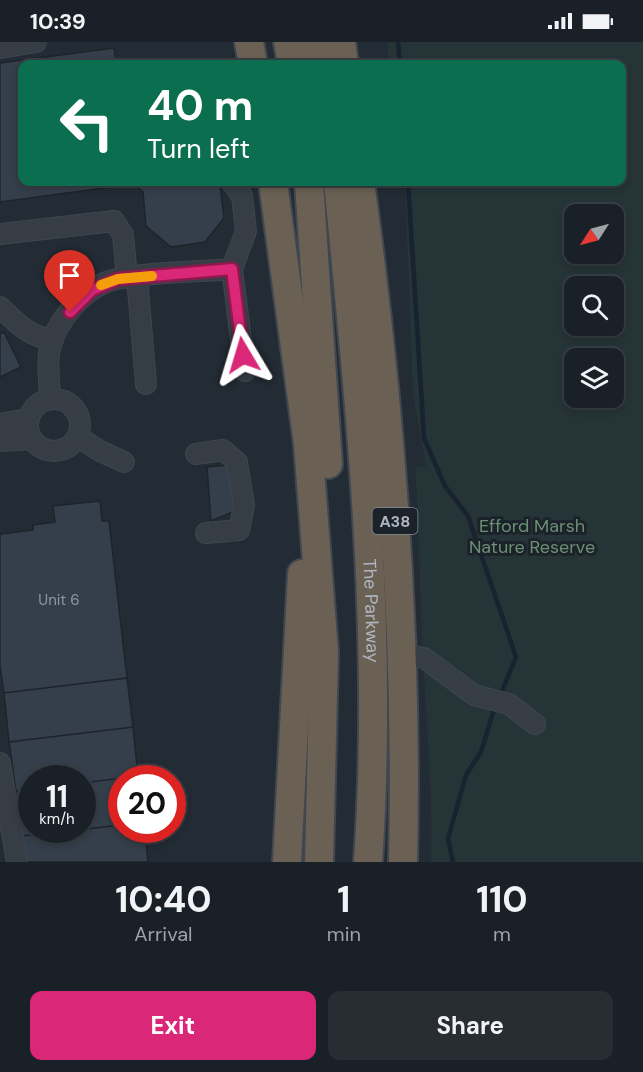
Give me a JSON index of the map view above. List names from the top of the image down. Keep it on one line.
{"streets":{"highway":["A38","The Parkway"]},"parks":["Efford Marsh Nature Reserve"],"house_numbers":["Unit 6"],"north":"bottom left","page":{"status":"10:39","turn":["40 m","Turn left"],"speed":"11 km/h","limit":"20","eta":["10:40","Arrival","1","min","110","m"],"buttons":["Exit","Share"]}}
